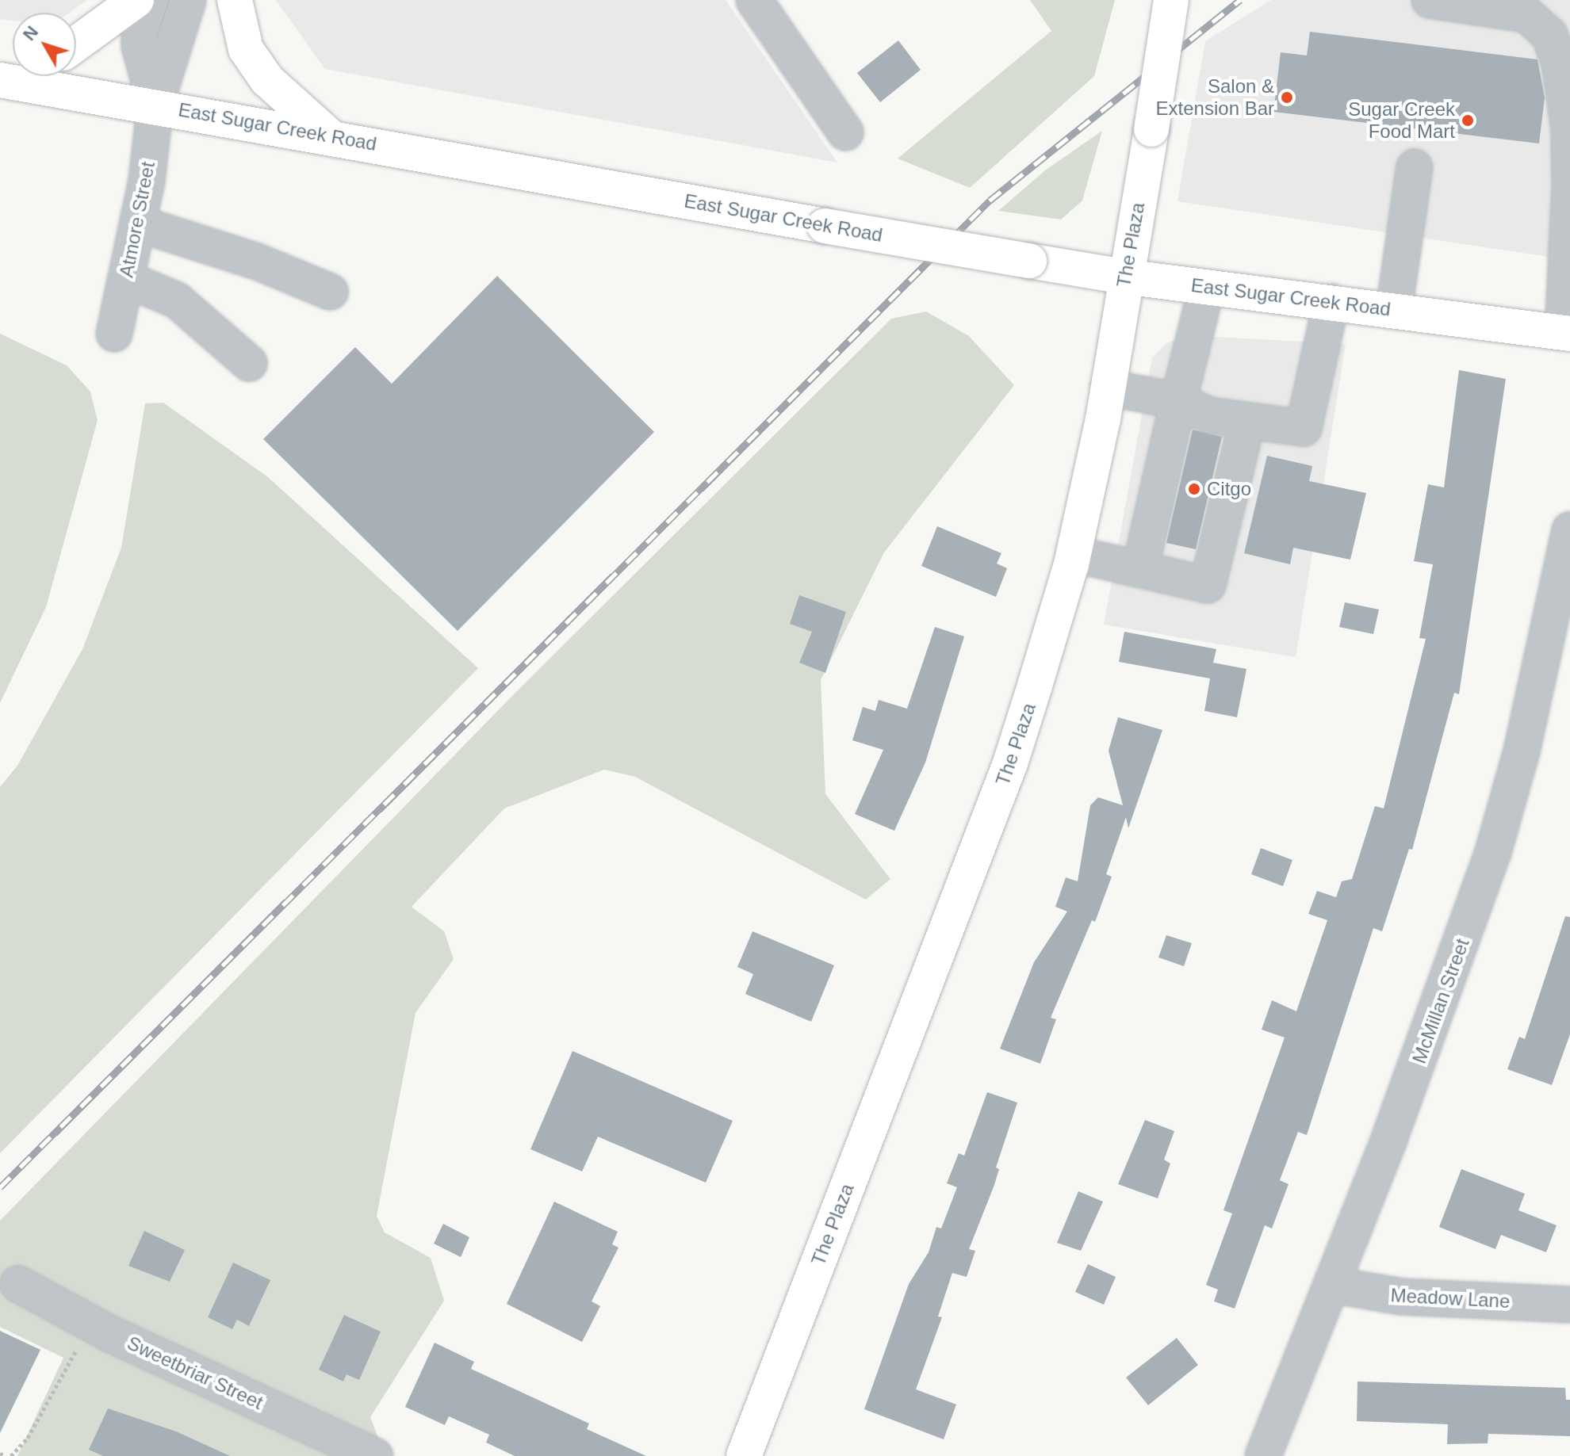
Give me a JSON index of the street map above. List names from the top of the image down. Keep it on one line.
{"streets":{"main road":["East Sugar Creek Road","The Plaza"],"street":["Atmore Street","McMillan Street","Meadow Lane","Sweetbriar Street"]},"crossings":[["East Sugar Creek Road","Atmore Street"],["East Sugar Creek Road","The Plaza"],["McMillan Street","Meadow Lane"]],"places":["Salon & Extension Bar","Sugar Creek Food Mart","Citgo"],"north":"top left"}
